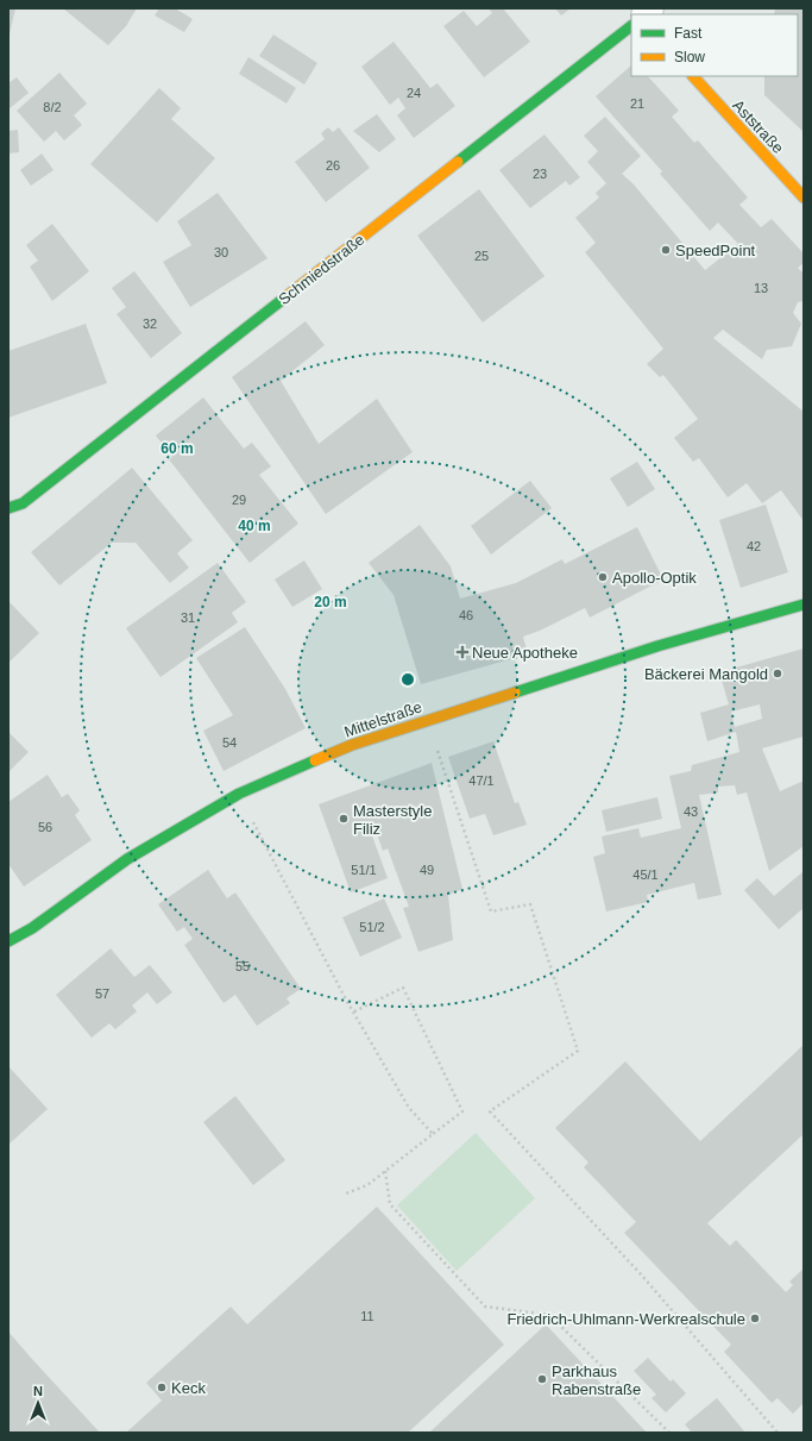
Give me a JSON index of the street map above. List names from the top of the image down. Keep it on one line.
{"streets":{"street":["Aststraße","Schmiedstraße","Mittelstraße"]},"places":{"other":["SpeedPoint","Apollo-Optik","Bäckerei Mangold","Masterstyle Filiz","Friedrich-Uhlmann-Werkrealschule","Parkhaus Rabenstraße","Keck"],"health":["Neue Apotheke"]},"house_numbers":["24","21","8/2","26","23","30","25","13","32","29","42","46","31","54","47/1","43","56","51/1","49","45/1","51/2","55","57","11"],"legend":["Fast","Slow"],"north":"top","rings":["60 m","40 m","20 m"]}
